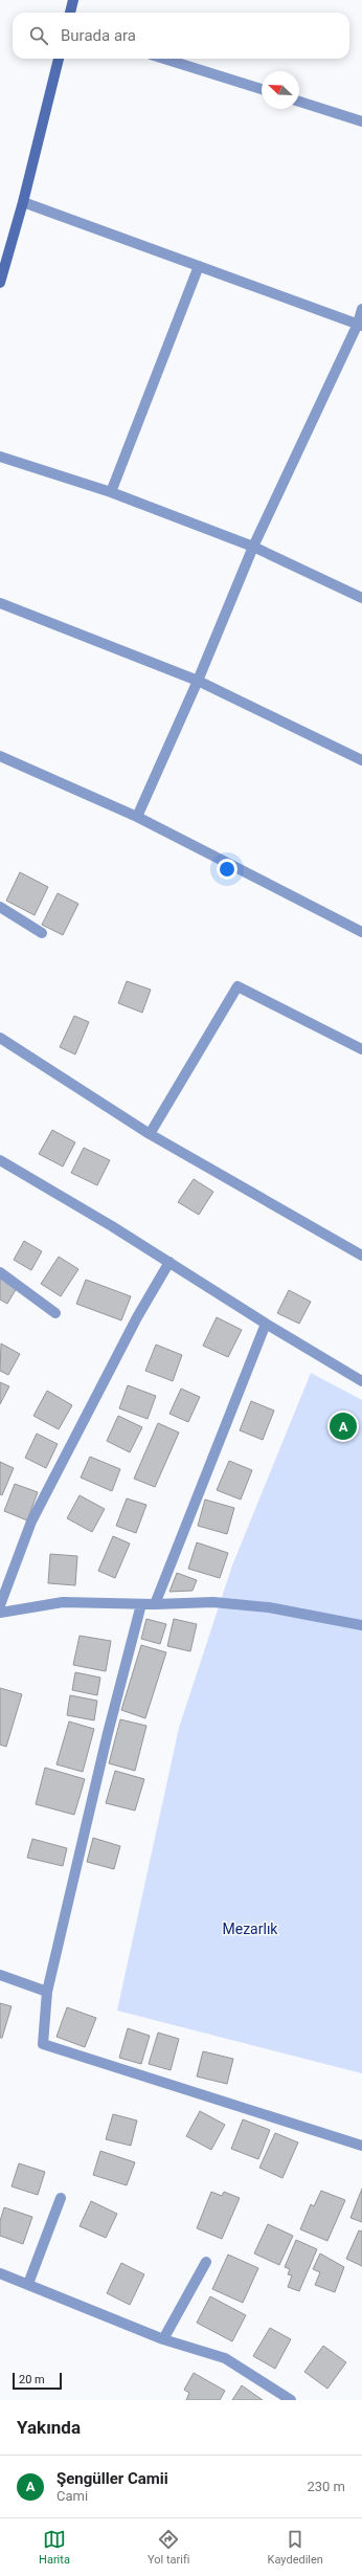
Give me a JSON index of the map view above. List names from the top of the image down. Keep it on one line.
{"parks":["Mezarlık"],"scale_bar":"20 m","north":"top left","page":{"search":"Burada ara","pins":"A","scale":"20 m","heading":"Yakında","list":[{"mark":"A","name":"Şengüller Camii","note":"Cami","value":"230 m"}],"nav":["Harita","Yol tarifi","Kaydedilen"]}}
